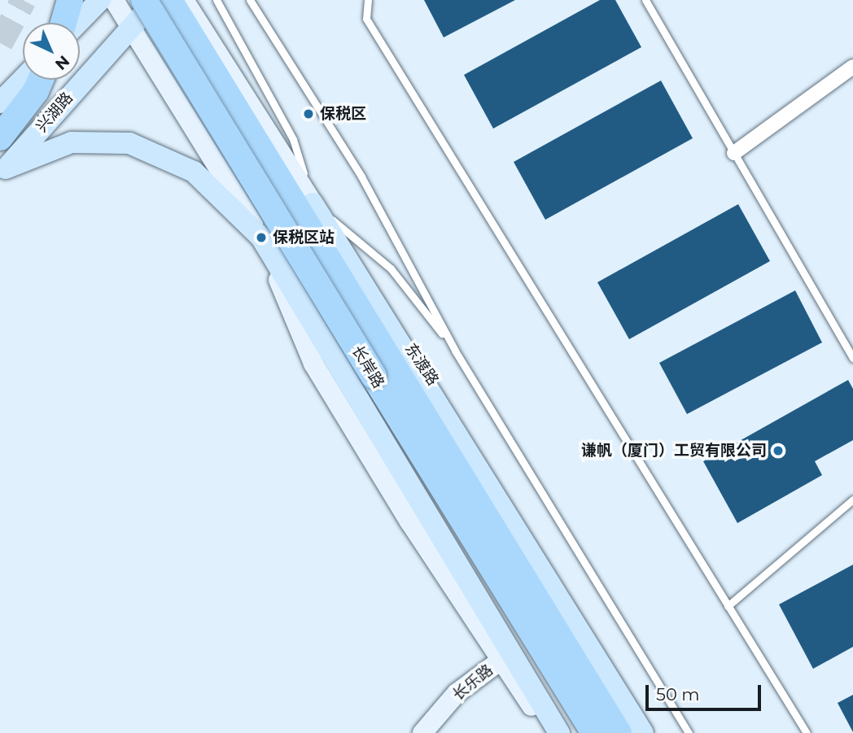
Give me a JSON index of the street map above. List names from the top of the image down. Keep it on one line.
{"streets":{"highway":["长岸路"],"main road":["兴湖路","东渡路","长乐路"]},"places":["保税区","保税区站","谦帆（厦门）工贸有限公司"],"scale_bar":"50 m","north":"bottom right"}
